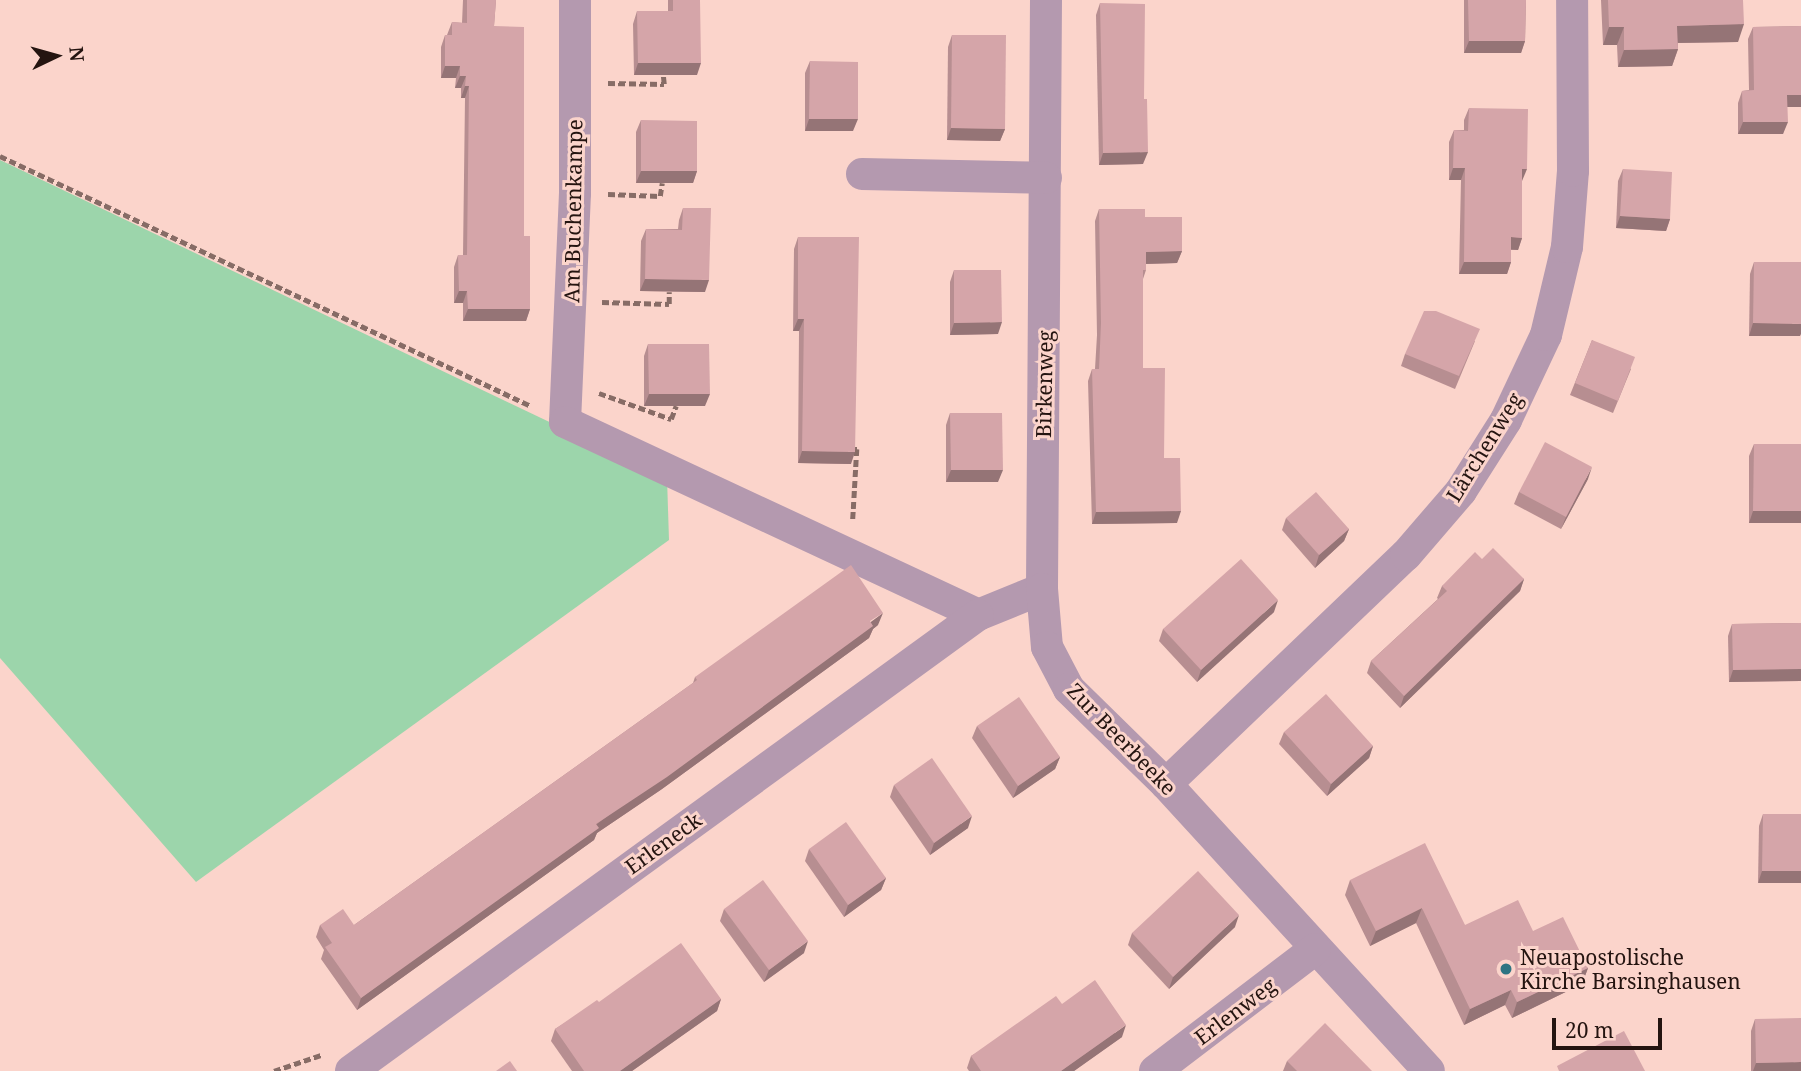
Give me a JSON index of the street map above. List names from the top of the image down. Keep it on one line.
{"streets":{"street":["Am Buchenkampe","Birkenweg","Lärchenweg","Zur Beerbeeke","Erleneck","Erlenweg"]},"crossings":[["Birkenweg","Zur Beerbeeke"],["Lärchenweg","Zur Beerbeeke"],["Zur Beerbeeke","Erlenweg"]],"places":["Neuapostolische Kirche Barsinghausen"],"scale_bar":"20 m","north":"right"}
